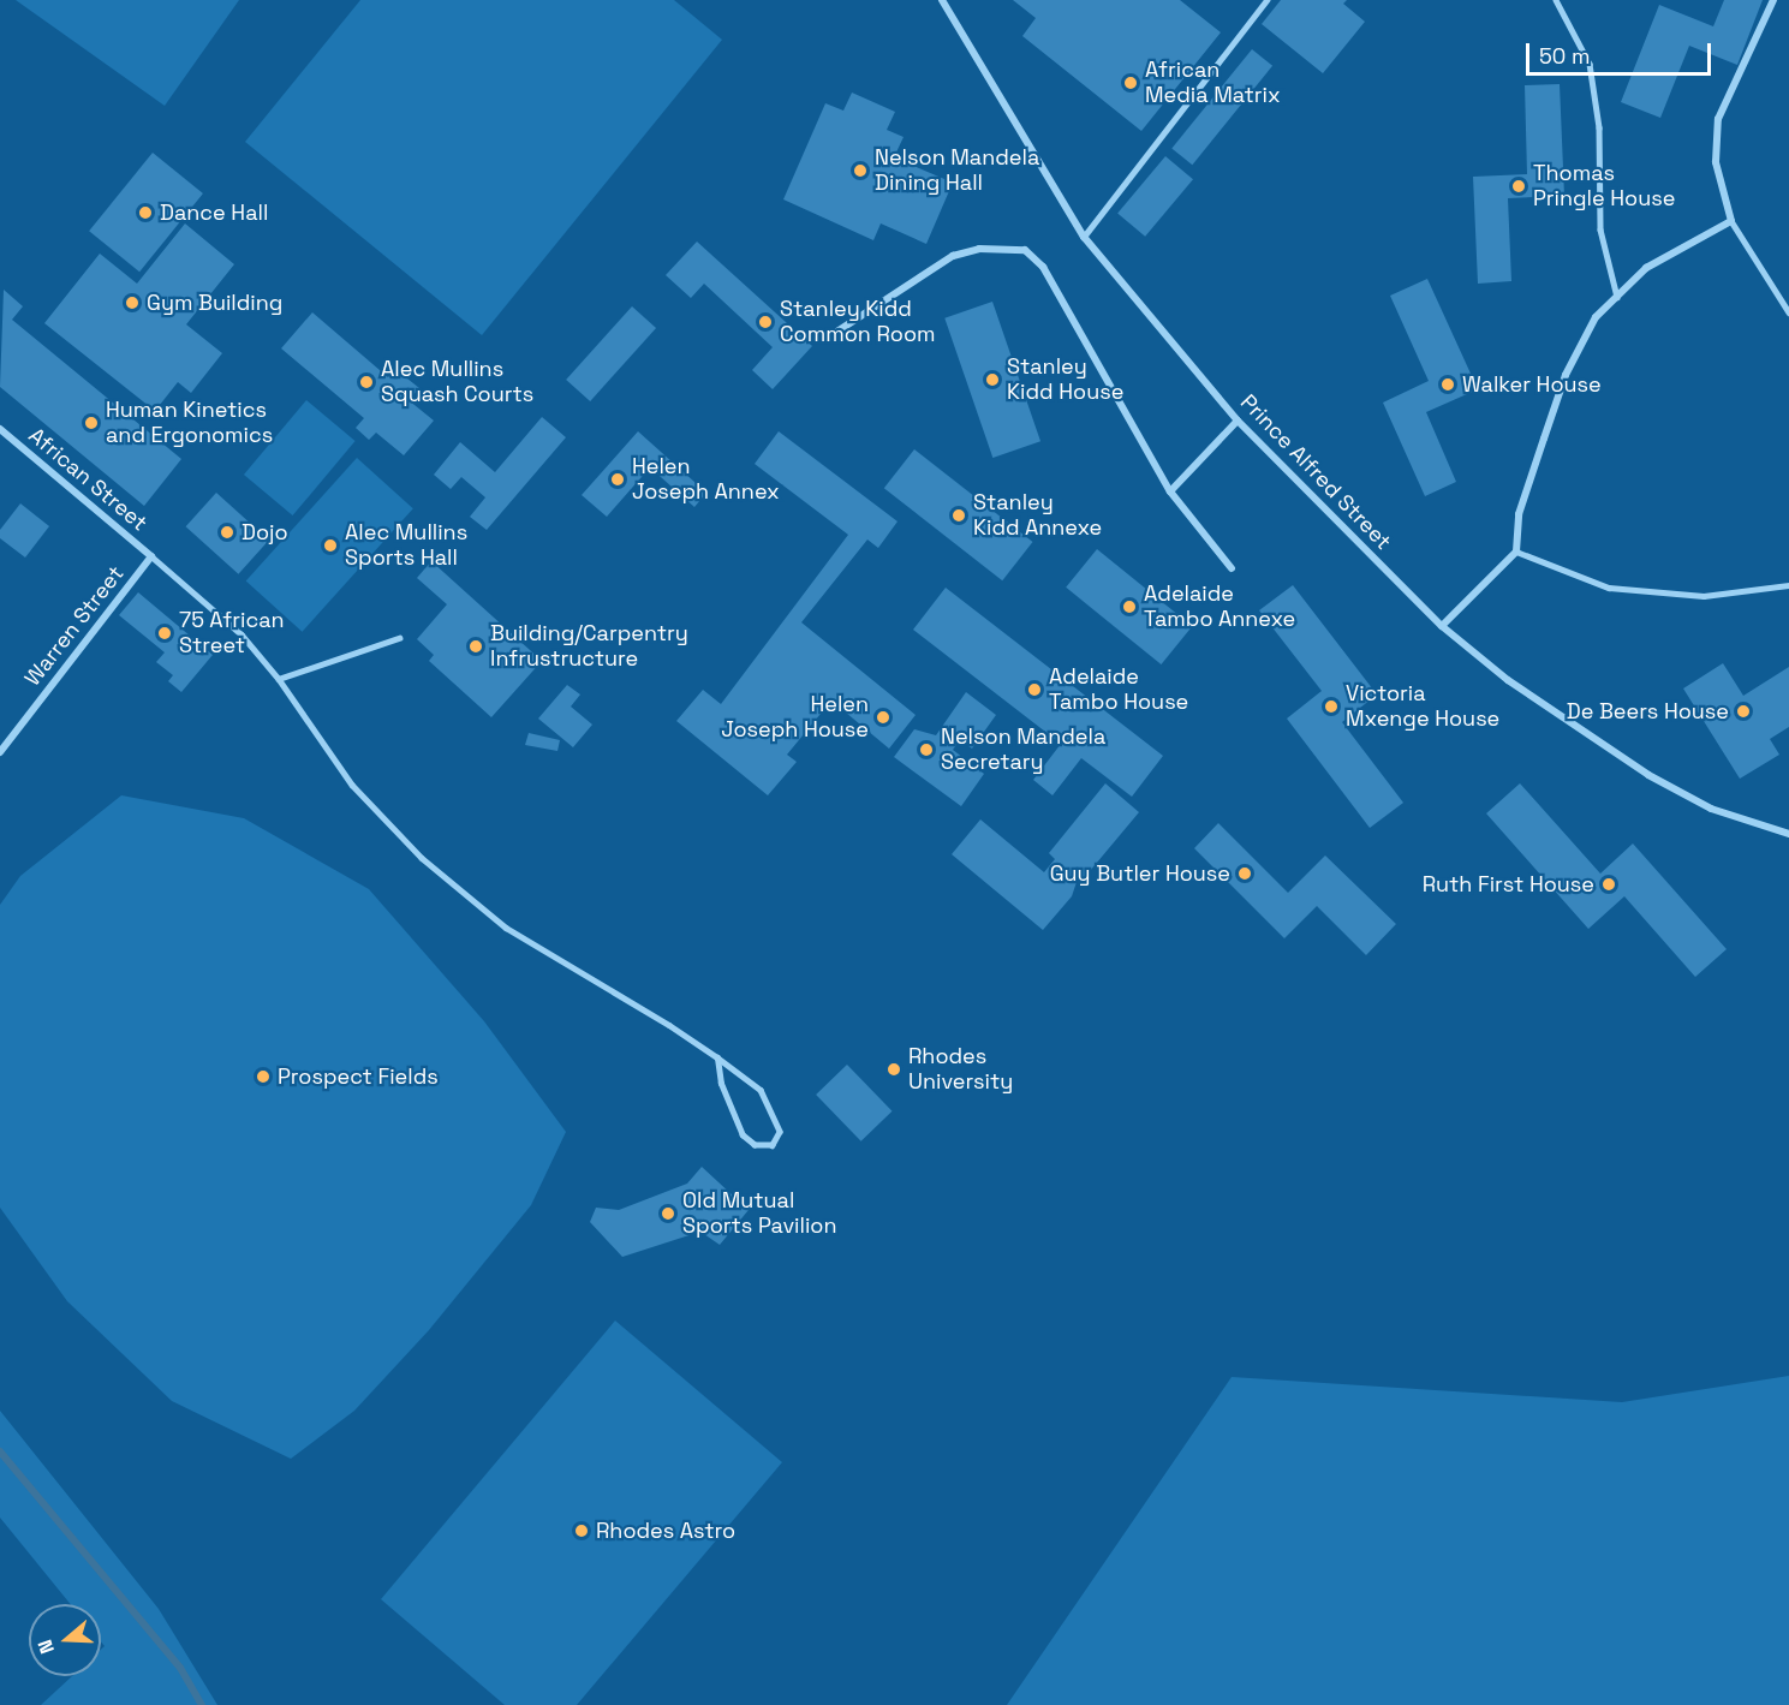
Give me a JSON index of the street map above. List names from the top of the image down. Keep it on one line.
{"streets":{"street":["Prince Alfred Street","African Street","Warren Street"]},"crossings":[["African Street","Warren Street"]],"places":["African Media Matrix","Nelson Mandela Dining Hall","Thomas Pringle House","Dance Hall","Gym Building","Stanley Kidd Common Room","Stanley Kidd House","Alec Mullins Squash Courts","Walker House","Human Kinetics and Ergonomics","Helen Joseph Annex","Stanley Kidd Annexe","Dojo","Alec Mullins Sports Hall","Adelaide Tambo Annexe","75 African Street","Building/Carpentry Infrustructure","Adelaide Tambo House","Victoria Mxenge House","De Beers House","Helen Joseph House","Nelson Mandela Secretary","Guy Butler House","Ruth First House","Rhodes University","Prospect Fields","Old Mutual Sports Pavilion","Rhodes Astro"],"scale_bar":"50 m","north":"left"}
